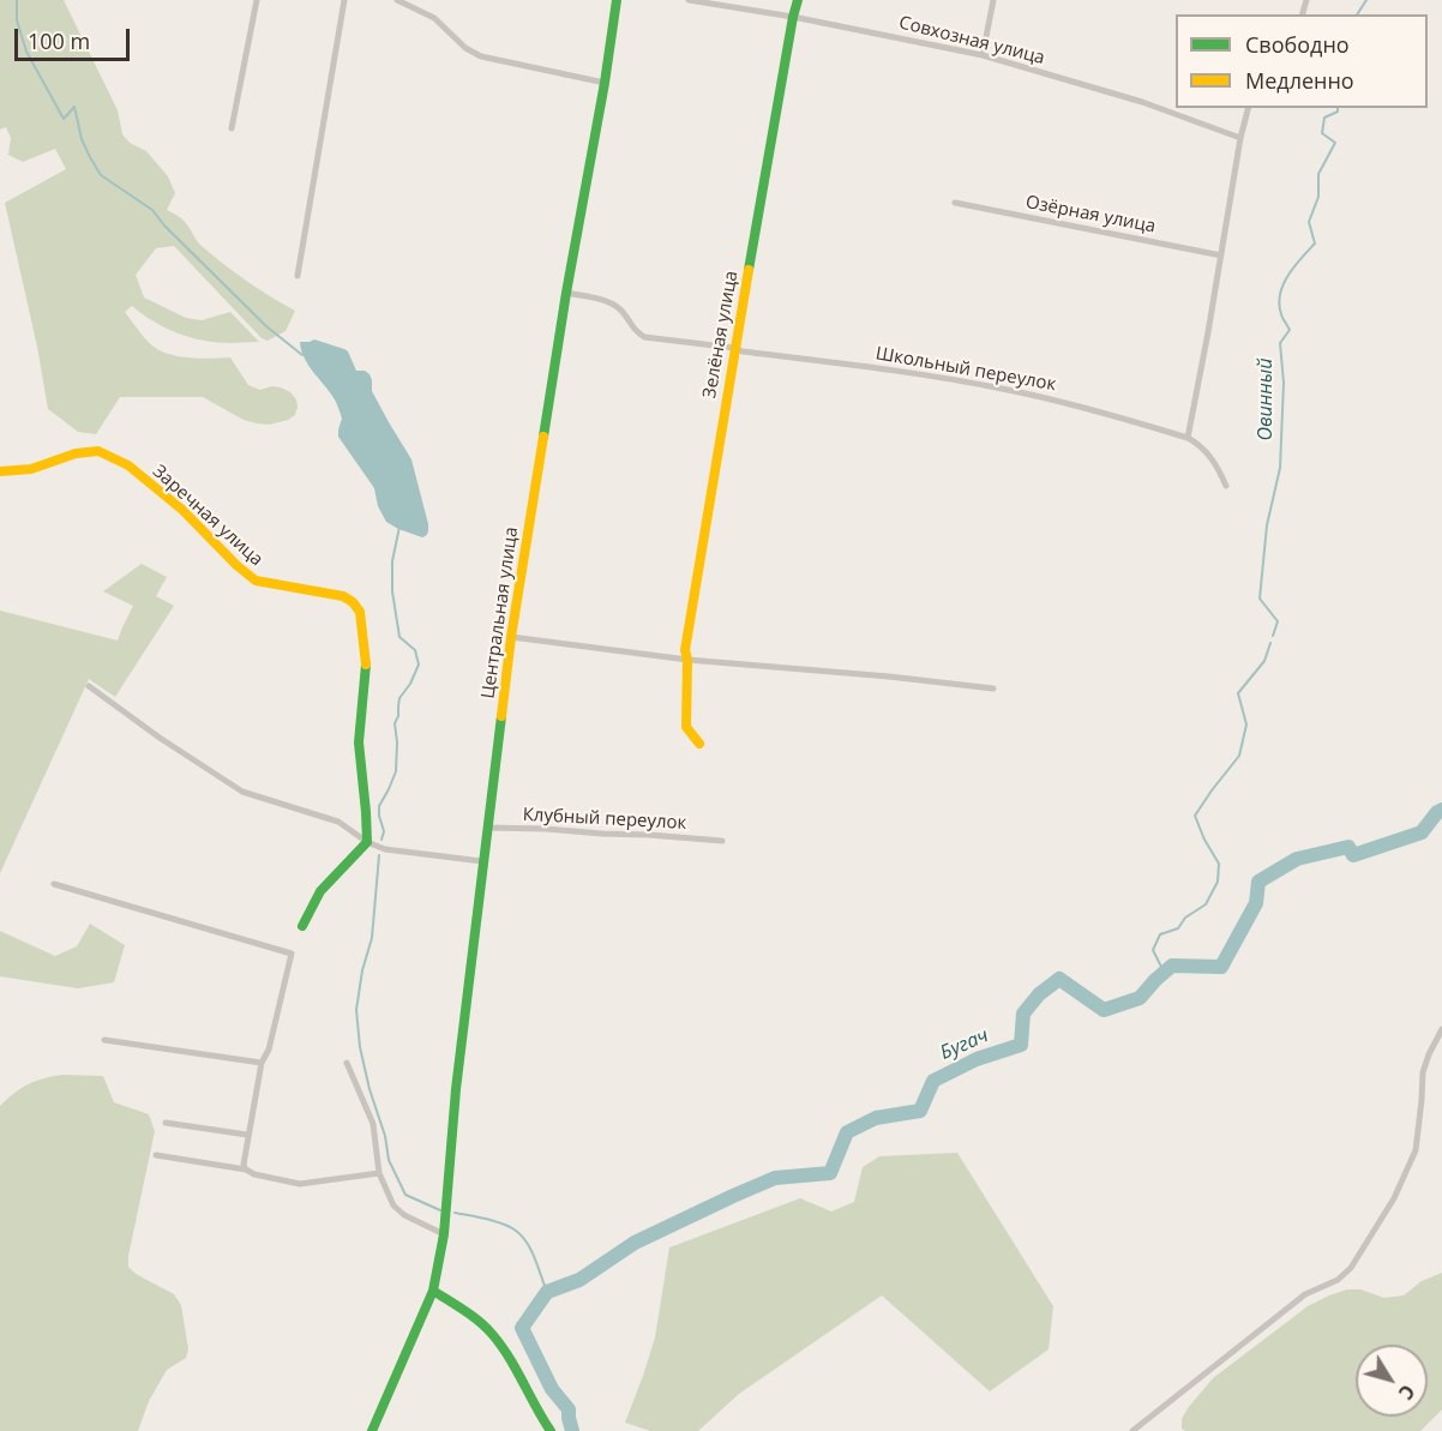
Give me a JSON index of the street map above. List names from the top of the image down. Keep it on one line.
{"streets":{"street":["Совхозная улица","Озёрная улица","Зелёная улица","Школьный переулок","Заречная улица","Центральная улица","Клубный переулок"]},"crossings":[["Совхозная улица","Зелёная улица"],["Зелёная улица","Школьный переулок"],["Школьный переулок","Центральная улица"],["Центральная улица","Клубный переулок"]],"water":["Овинный","Бугач"],"legend":["Свободно","Медленно"],"scale_bar":"100 m","north":"bottom right"}
